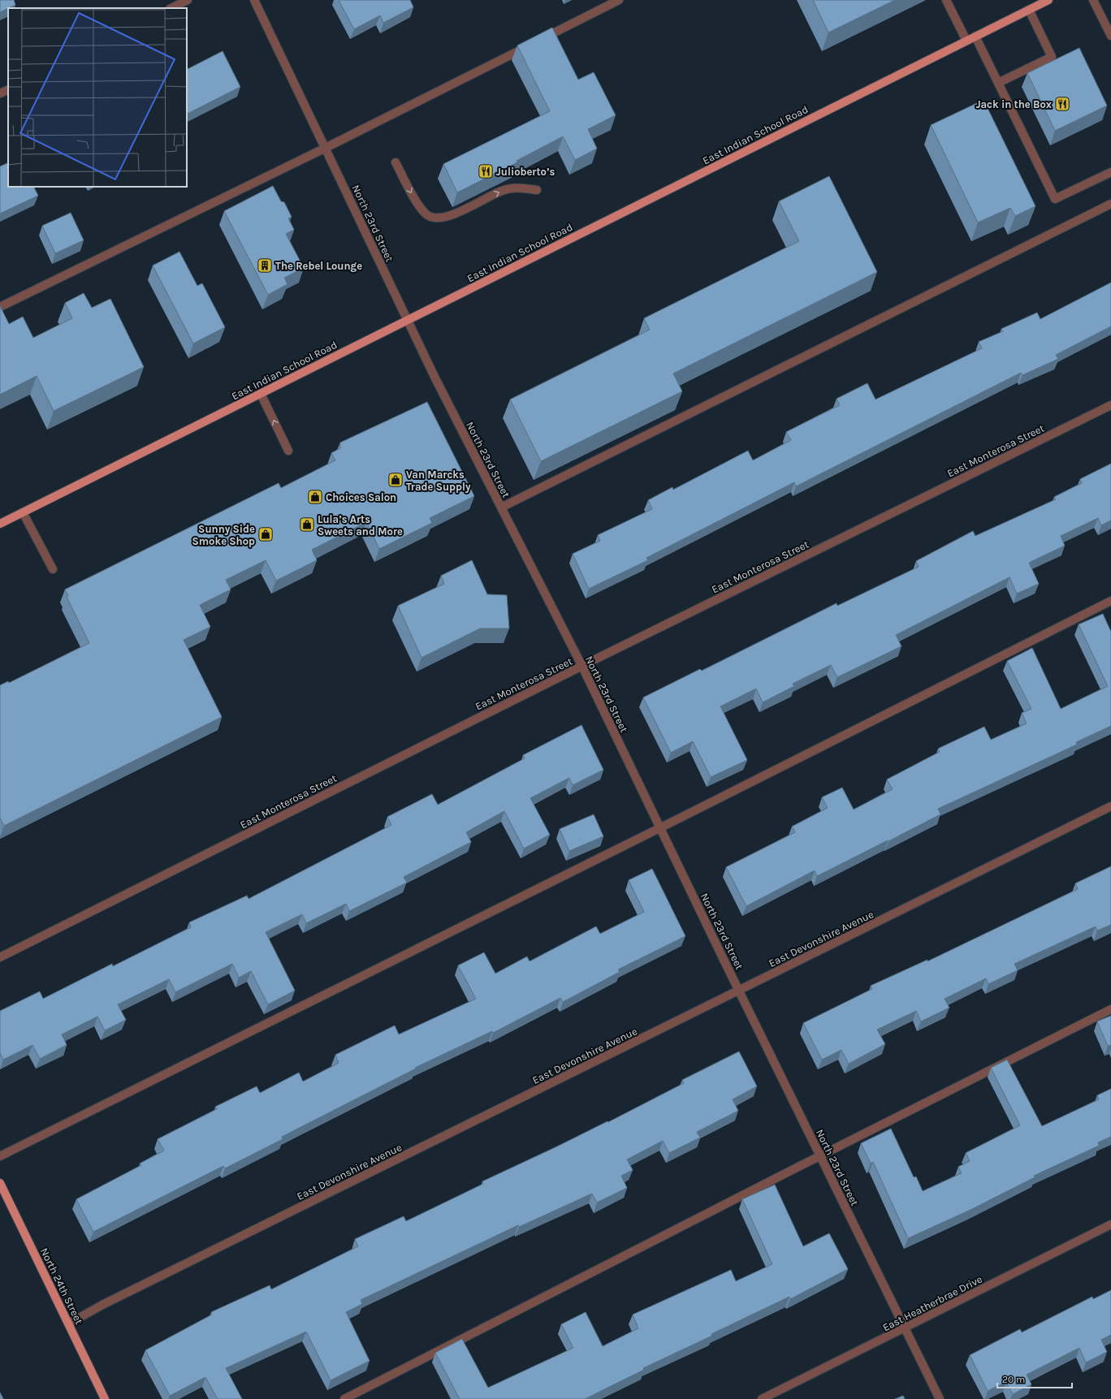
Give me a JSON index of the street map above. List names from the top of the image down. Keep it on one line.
{"streets":{"main road":["East Indian School Road","North 24th Street"],"street":["North 23rd Street","East Monterosa Street","East Devonshire Avenue","East Heatherbrae Drive"]},"crossings":[["East Indian School Road","North 23rd Street"],["North 23rd Street","East Monterosa Street"],["North 23rd Street","East Devonshire Avenue"],["North 23rd Street","East Heatherbrae Drive"],["East Devonshire Avenue","North 24th Street"]],"places":{"restaurant":["Jack in the Box","Julioberto’s"],"building":["The Rebel Lounge"],"shop":["Van Marcks Trade Supply","Choices Salon","Lula’s Arts Sweets and More","Sunny Side Smoke Shop"]},"scale_bar":"20 m"}
